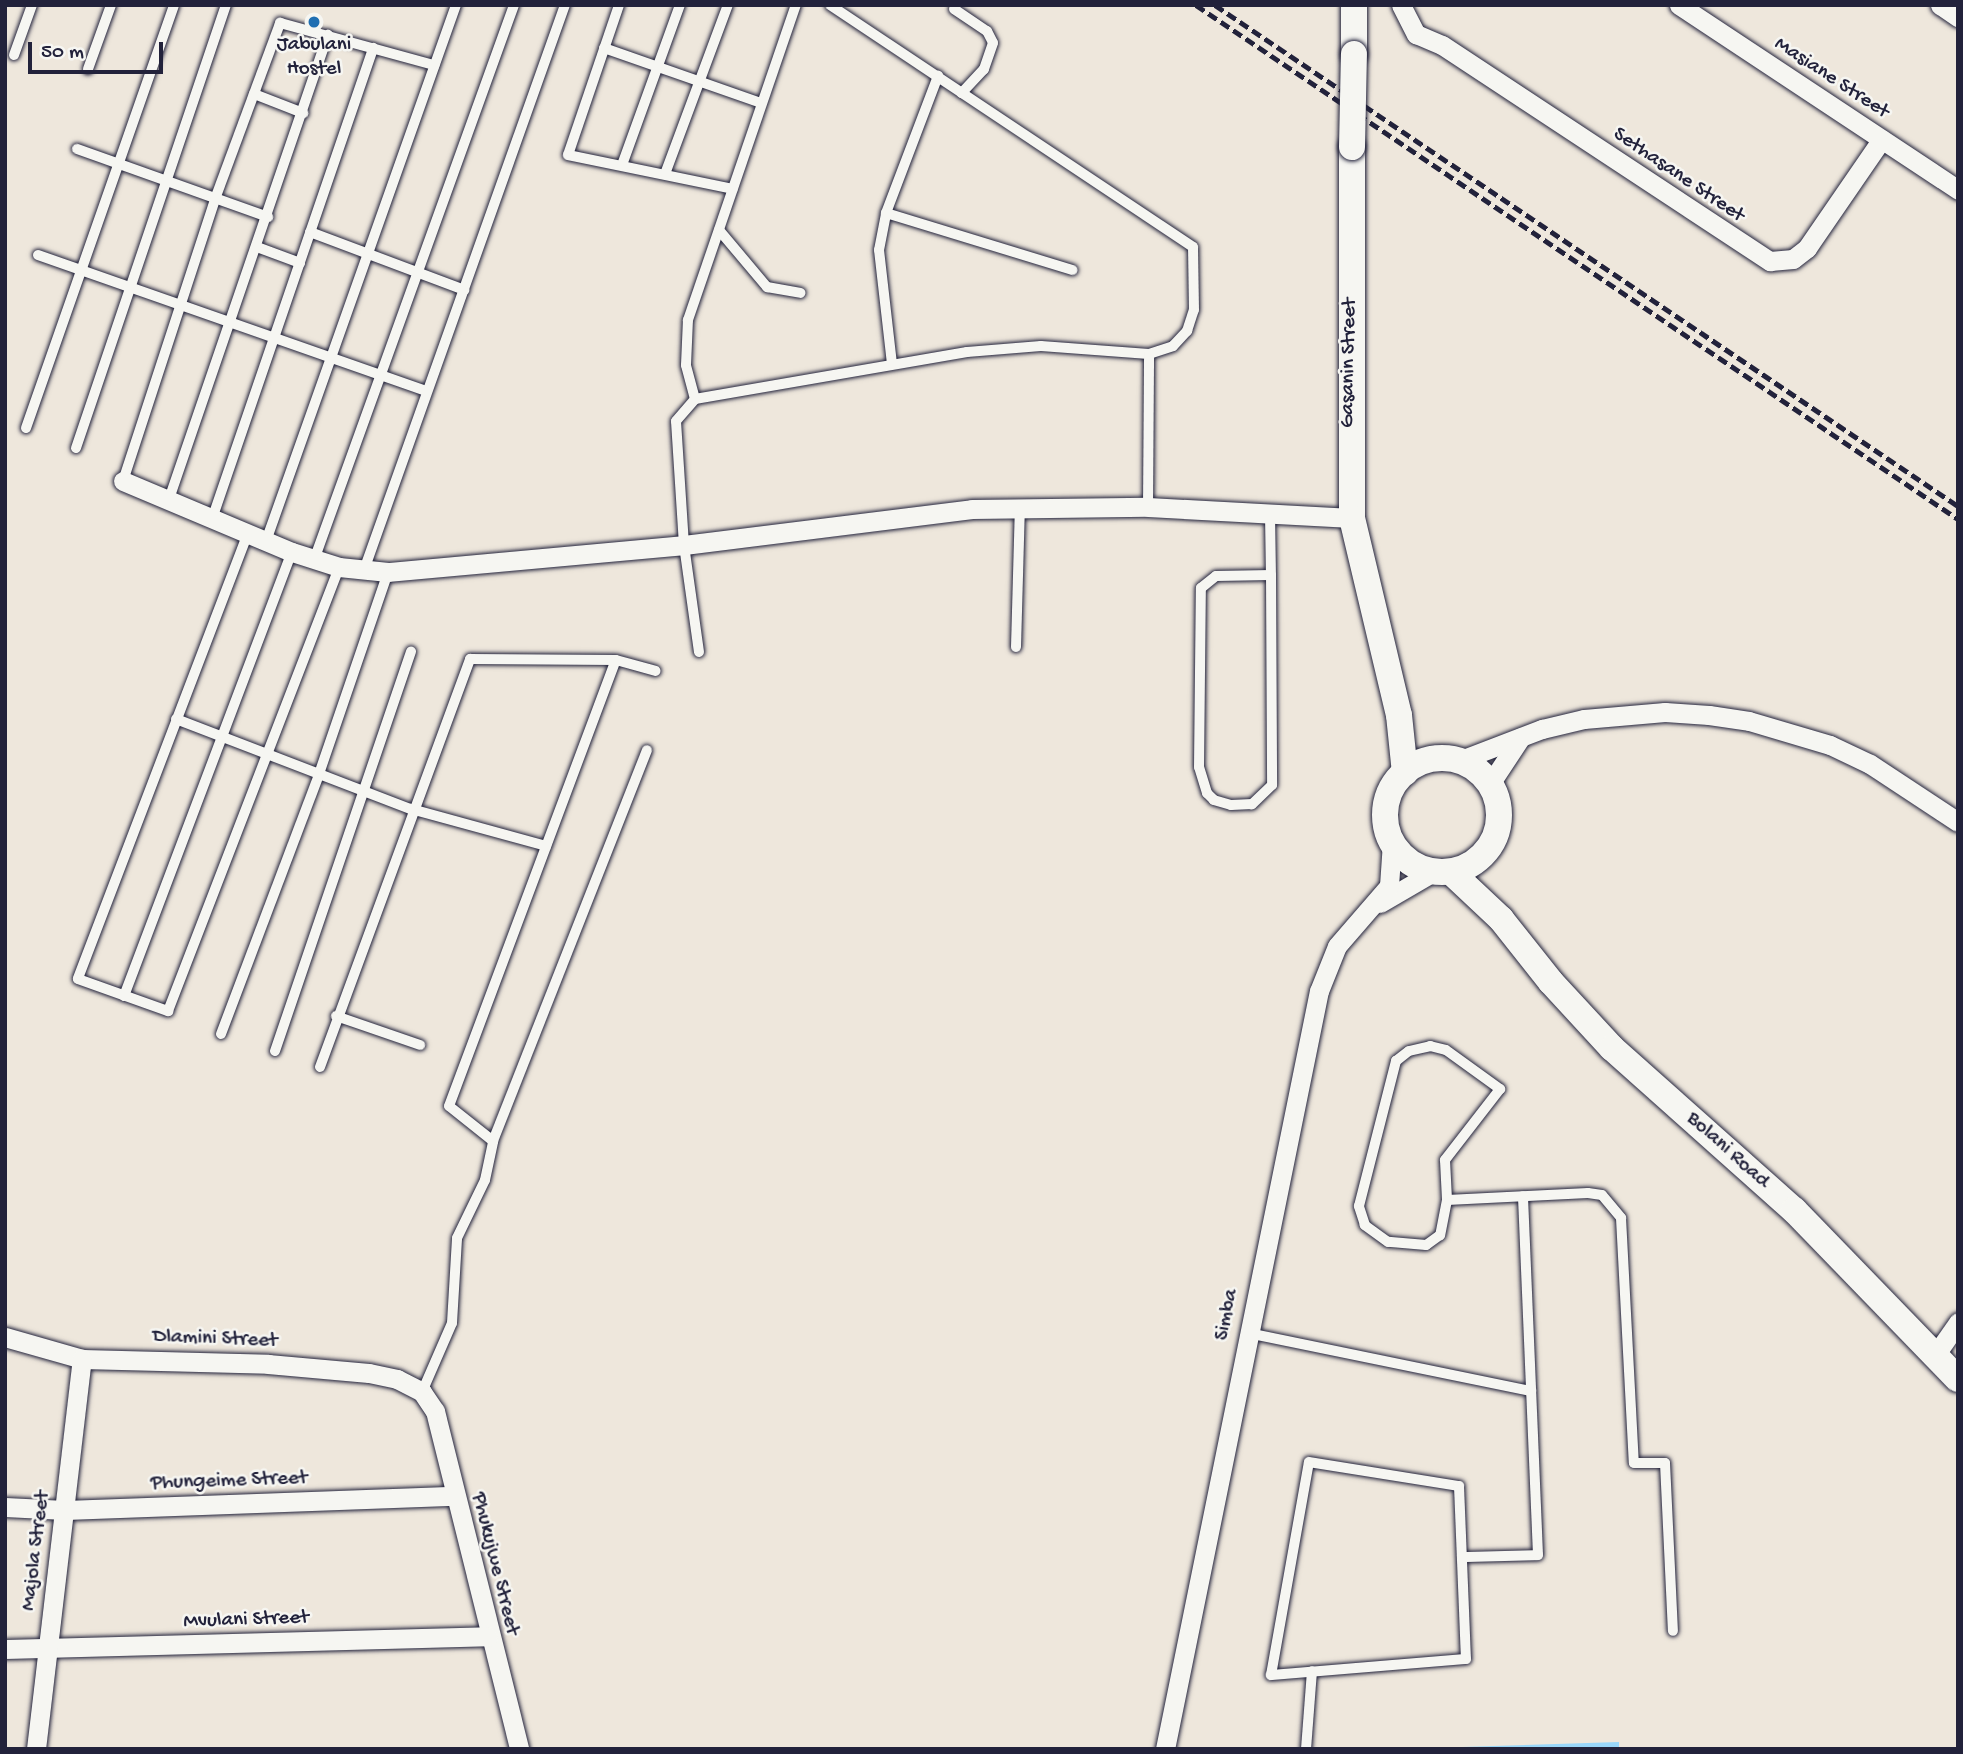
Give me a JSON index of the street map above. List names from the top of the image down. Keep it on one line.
{"streets":{"street":["Masiane Street","Sethasane Street","Gasanin Street","Bolani Road","Simba","Dlamini Street","Phungeime Street","Majola Street","Phukujwe Street","Mvulani Street"]},"crossings":[["Masiane Street","Sethasane Street"],["Gasanin Street","Bolani Road"],["Dlamini Street","Majola Street"],["Dlamini Street","Phukujwe Street"],["Phungeime Street","Majola Street"],["Phungeime Street","Phukujwe Street"],["Majola Street","Mvulani Street"],["Phukujwe Street","Mvulani Street"]],"places":["Jabulani Hostel"],"scale_bar":"50 m"}
